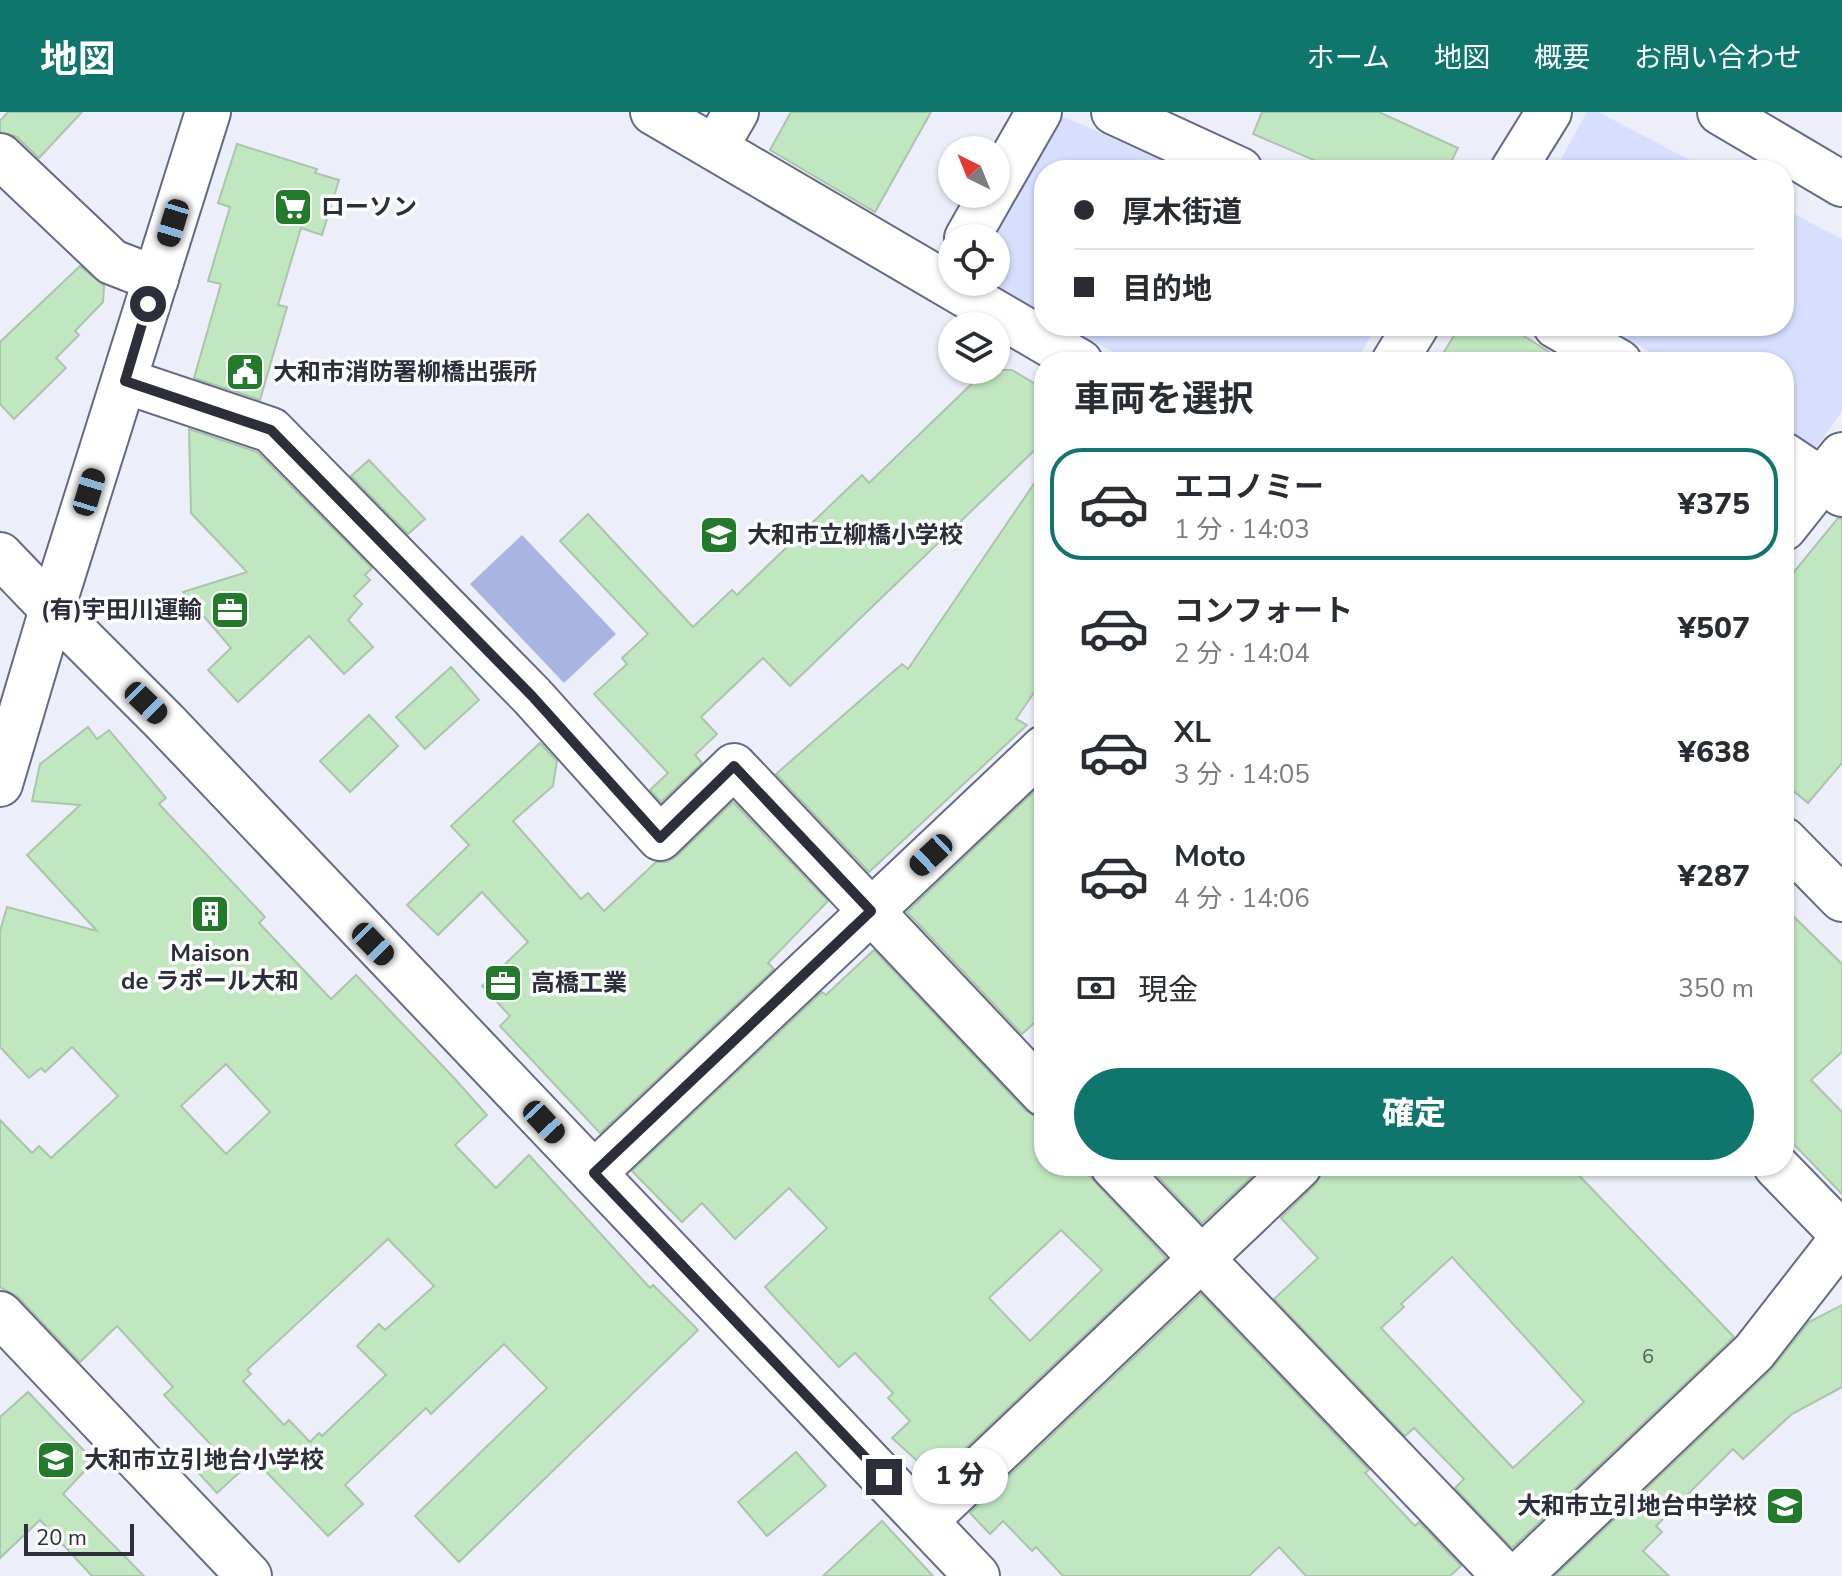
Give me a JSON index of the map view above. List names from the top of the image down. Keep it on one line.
{"places":{"supermarket":["ローソン"],"public building":["大和市消防署柳橋出張所"],"school or university":["大和市立柳橋小学校","大和市立引地台小学校","大和市立引地台中学校"],"office":["(有)宇田川運輸","高橋工業"],"building":["Maison de ラポール大和"]},"house_numbers":["6"],"scale_bar":"20 m","north":"top left","page":{"header":"地図","nav":["ホーム","地図","概要","お問い合わせ"],"banner":["厚木街道","目的地"],"heading":"車両を選択","list":[{"name":"エコノミー","note":"1 分 · 14:03","value":"¥375"},{"name":"コンフォート","note":"2 分 · 14:04","value":"¥507"},{"name":"XL","note":"3 分 · 14:05","value":"¥638"},{"name":"Moto","note":"4 分 · 14:06","value":"¥287"}],"pay":["現金","350 m"],"buttons":"確定","bubble":"1 分","scale":"20 m"}}
